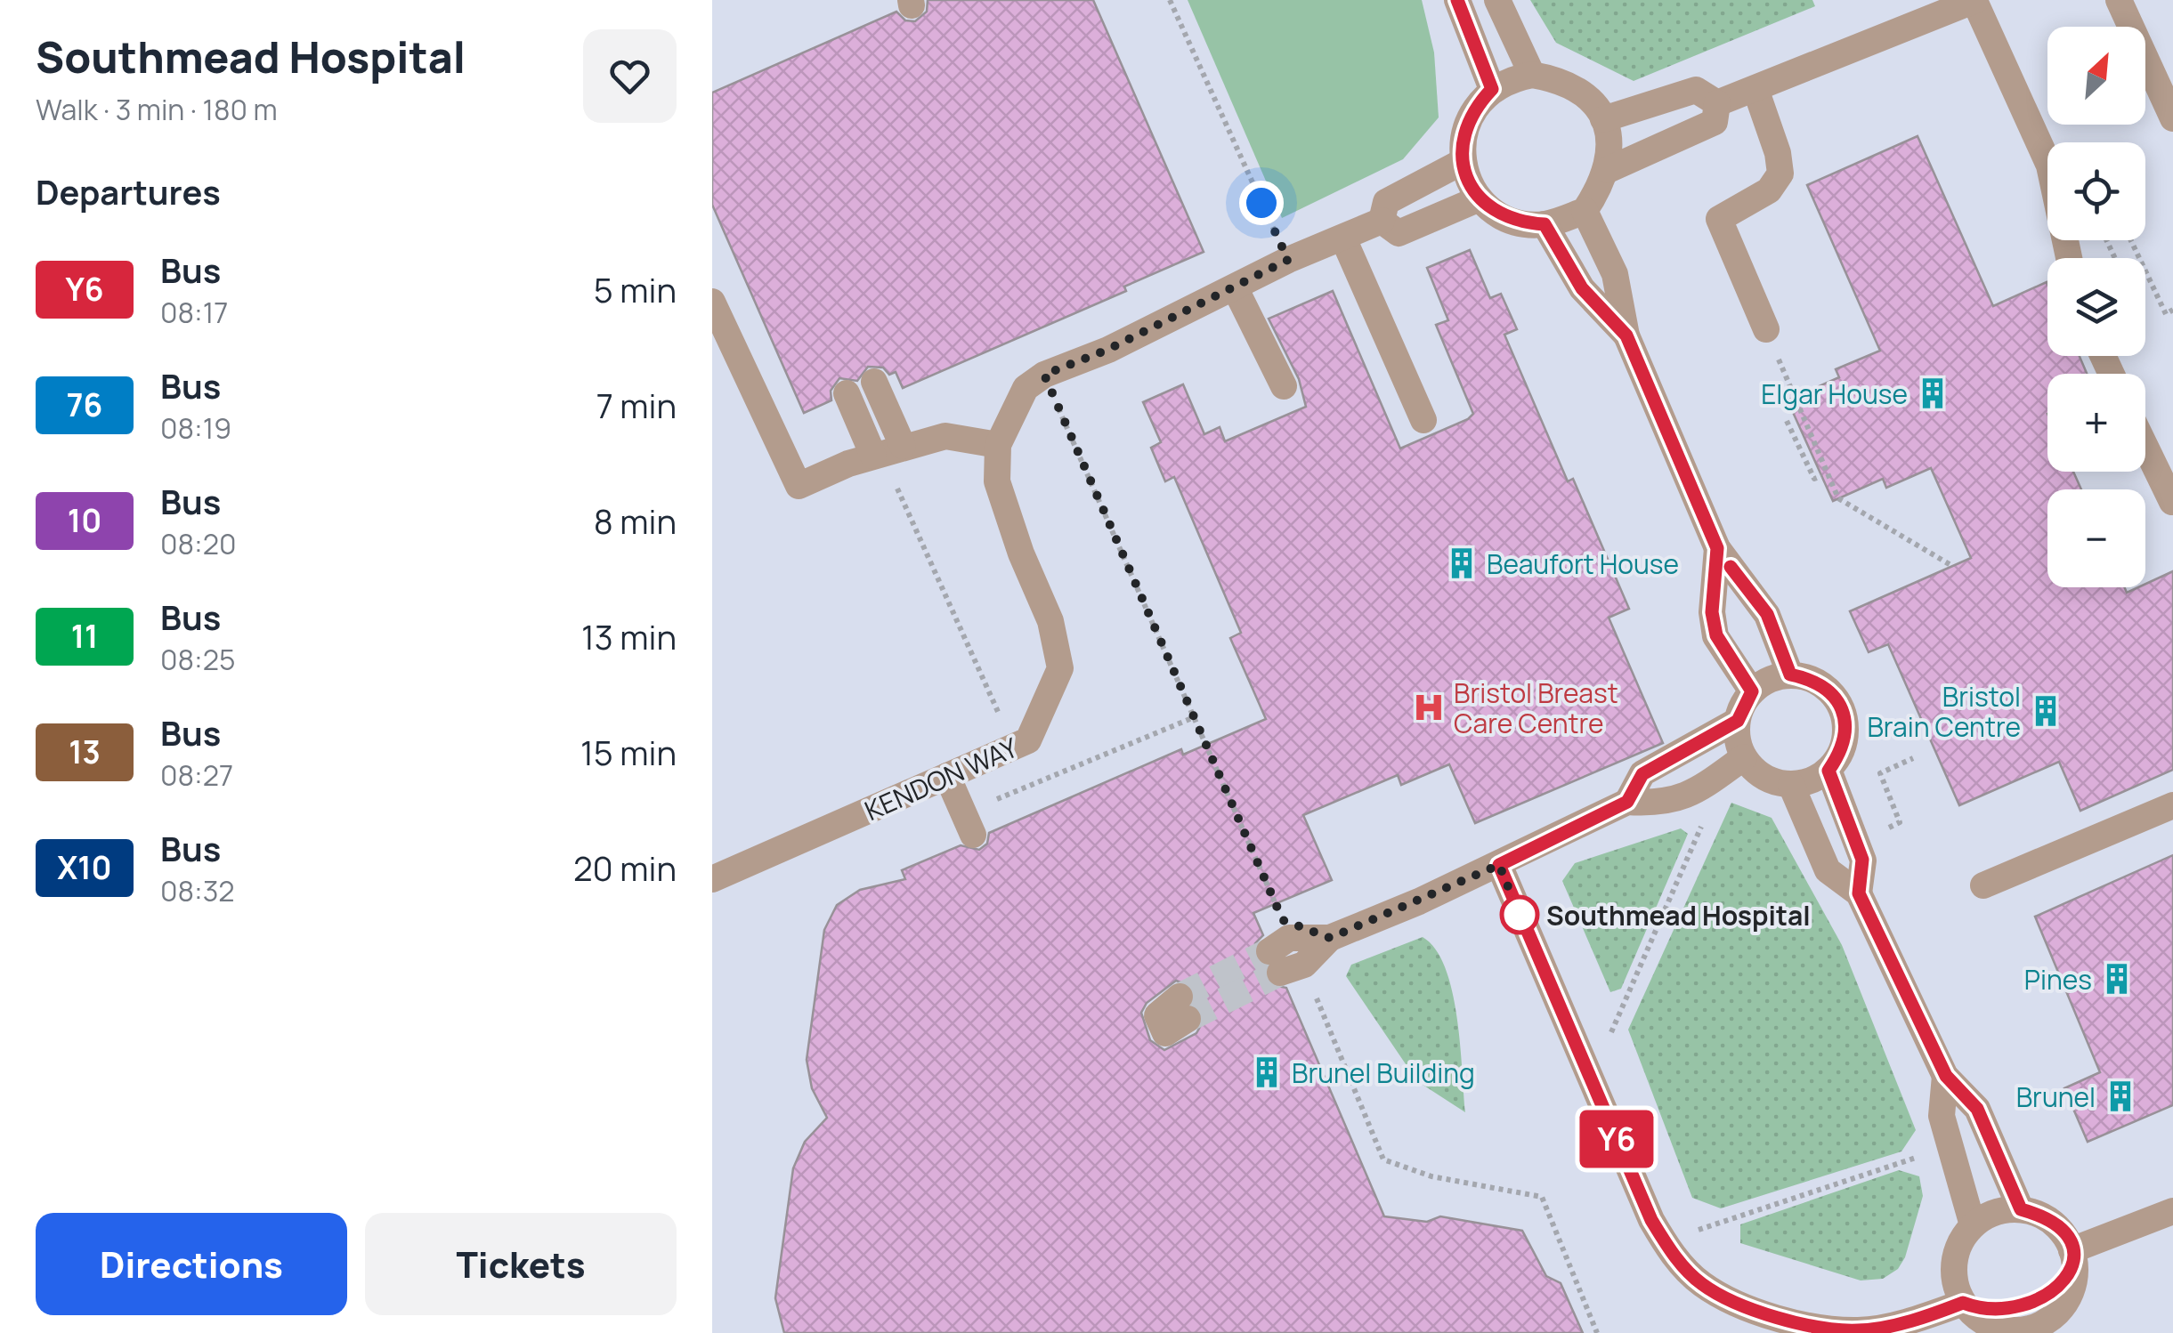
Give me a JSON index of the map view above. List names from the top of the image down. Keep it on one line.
{"streets":{"lane":["KENDON WAY"]},"places":{"building":["Elgar House","Beaufort House","Bristol Brain Centre","Pines","Brunel Building","Brunel"],"hospital":["Bristol Breast Care Centre"],"other":["Southmead Hospital"]},"lines":["bus line Y6"],"north":"top right","page":{"heading":[["Southmead Hospital","Walk · 3 min · 180 m"],"Departures"],"on_map":"Y6","map_buttons":["+","−"],"list":[{"mark":"Y6","name":"Bus","note":"08:17","value":"5 min"},{"mark":"76","name":"Bus","note":"08:19","value":"7 min"},{"mark":"10","name":"Bus","note":"08:20","value":"8 min"},{"mark":"11","name":"Bus","note":"08:25","value":"13 min"},{"mark":"13","name":"Bus","note":"08:27","value":"15 min"},{"mark":"X10","name":"Bus","note":"08:32","value":"20 min"}],"buttons":["Directions","Tickets"]}}
